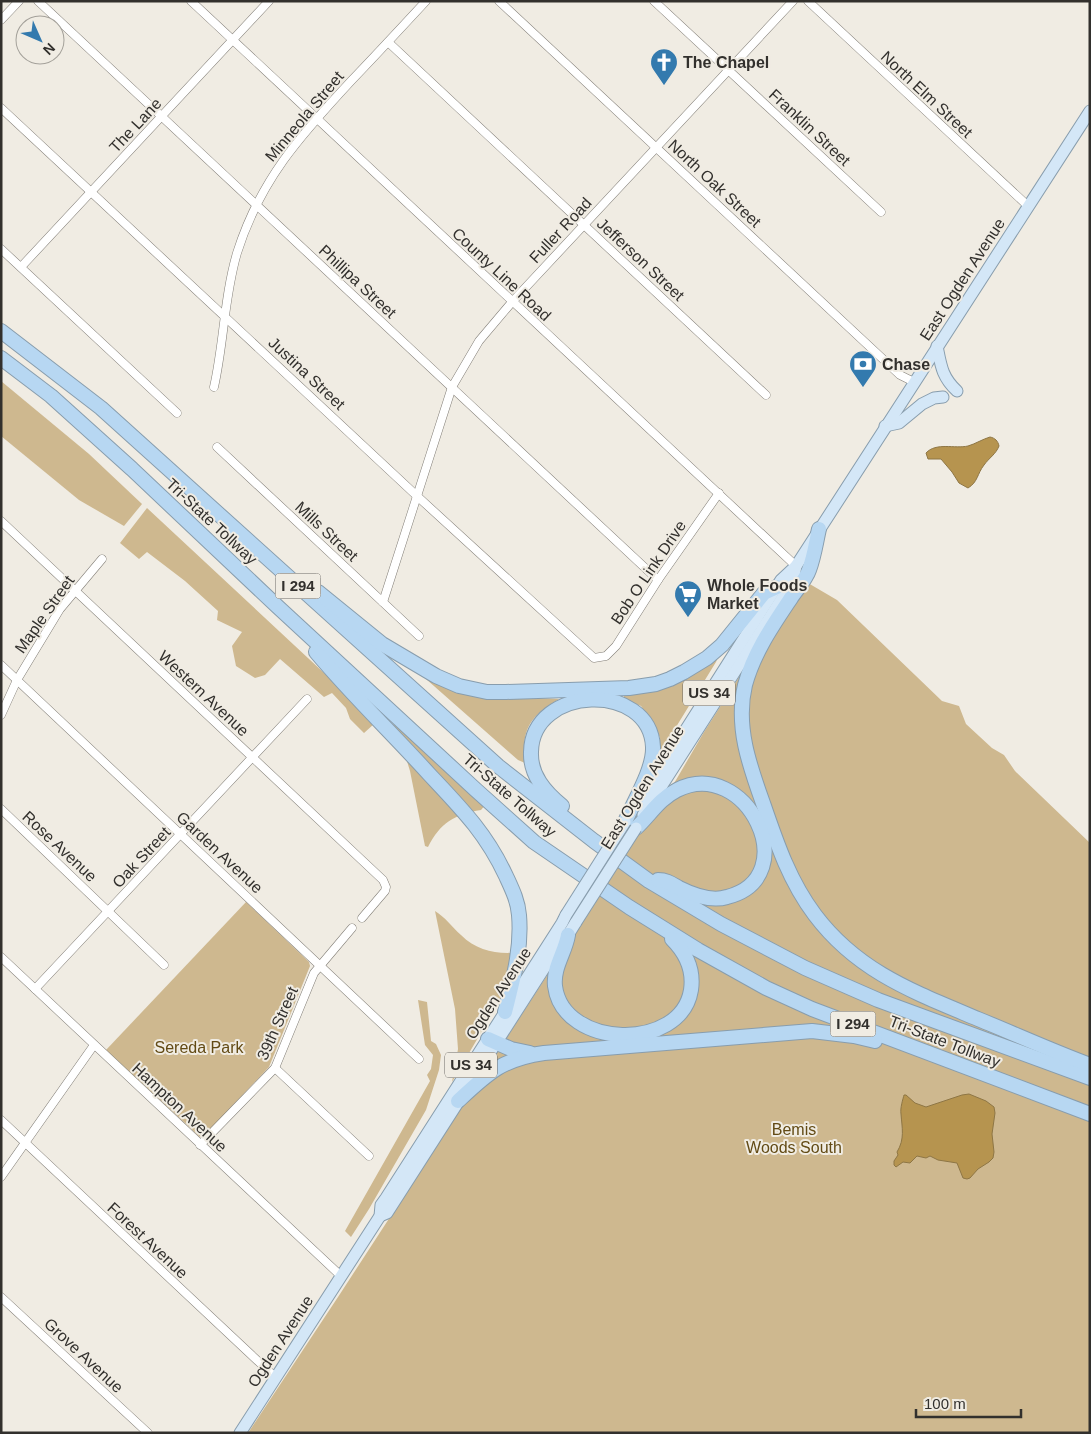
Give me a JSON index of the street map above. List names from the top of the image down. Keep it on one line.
{"streets":{"highway":["Tri-State Tollway","I 294"],"main road":["East Ogden Avenue","US 34","Ogden Avenue"],"street":["North Elm Street","Minneola Street","The Lane","Franklin Street","North Oak Street","Fuller Road","Jefferson Street","County Line Road","Phillipa Street","Justina Street","Mills Street","Bob O Link Drive","Maple Street","Western Avenue","Rose Avenue","Garden Avenue","Oak Street","39th Street","Hampton Avenue","Forest Avenue","Grove Avenue"]},"crossings":[["North Elm Street","East Ogden Avenue"],["Minneola Street","Jefferson Street"],["Minneola Street","County Line Road"],["Minneola Street","Phillipa Street"],["Minneola Street","Justina Street"],["The Lane","County Line Road"],["The Lane","Phillipa Street"],["The Lane","Justina Street"],["Franklin Street","Fuller Road"],["North Oak Street","Fuller Road"],["North Oak Street","East Ogden Avenue"],["Fuller Road","Jefferson Street"],["Fuller Road","County Line Road"],["Fuller Road","Phillipa Street"],["Fuller Road","Justina Street"],["Fuller Road","Mills Street"],["County Line Road","East Ogden Avenue"],["County Line Road","Bob O Link Drive"],["East Ogden Avenue","Ogden Avenue"],["Phillipa Street","Bob O Link Drive"],["Justina Street","Bob O Link Drive"],["Maple Street","Western Avenue"],["Maple Street","Garden Avenue"],["Western Avenue","Oak Street"],["Rose Avenue","Oak Street"],["Garden Avenue","Oak Street"],["Garden Avenue","39th Street"],["Oak Street","Hampton Avenue"],["Ogden Avenue","Hampton Avenue"],["Ogden Avenue","Forest Avenue"],["39th Street","Hampton Avenue"]],"parks":["Sereda Park","Bemis Woods South"],"places":{"church":["The Chapel"],"bank":["Chase"],"supermarket":["Whole Foods Market"]},"scale_bar":"100 m","north":"bottom right"}
